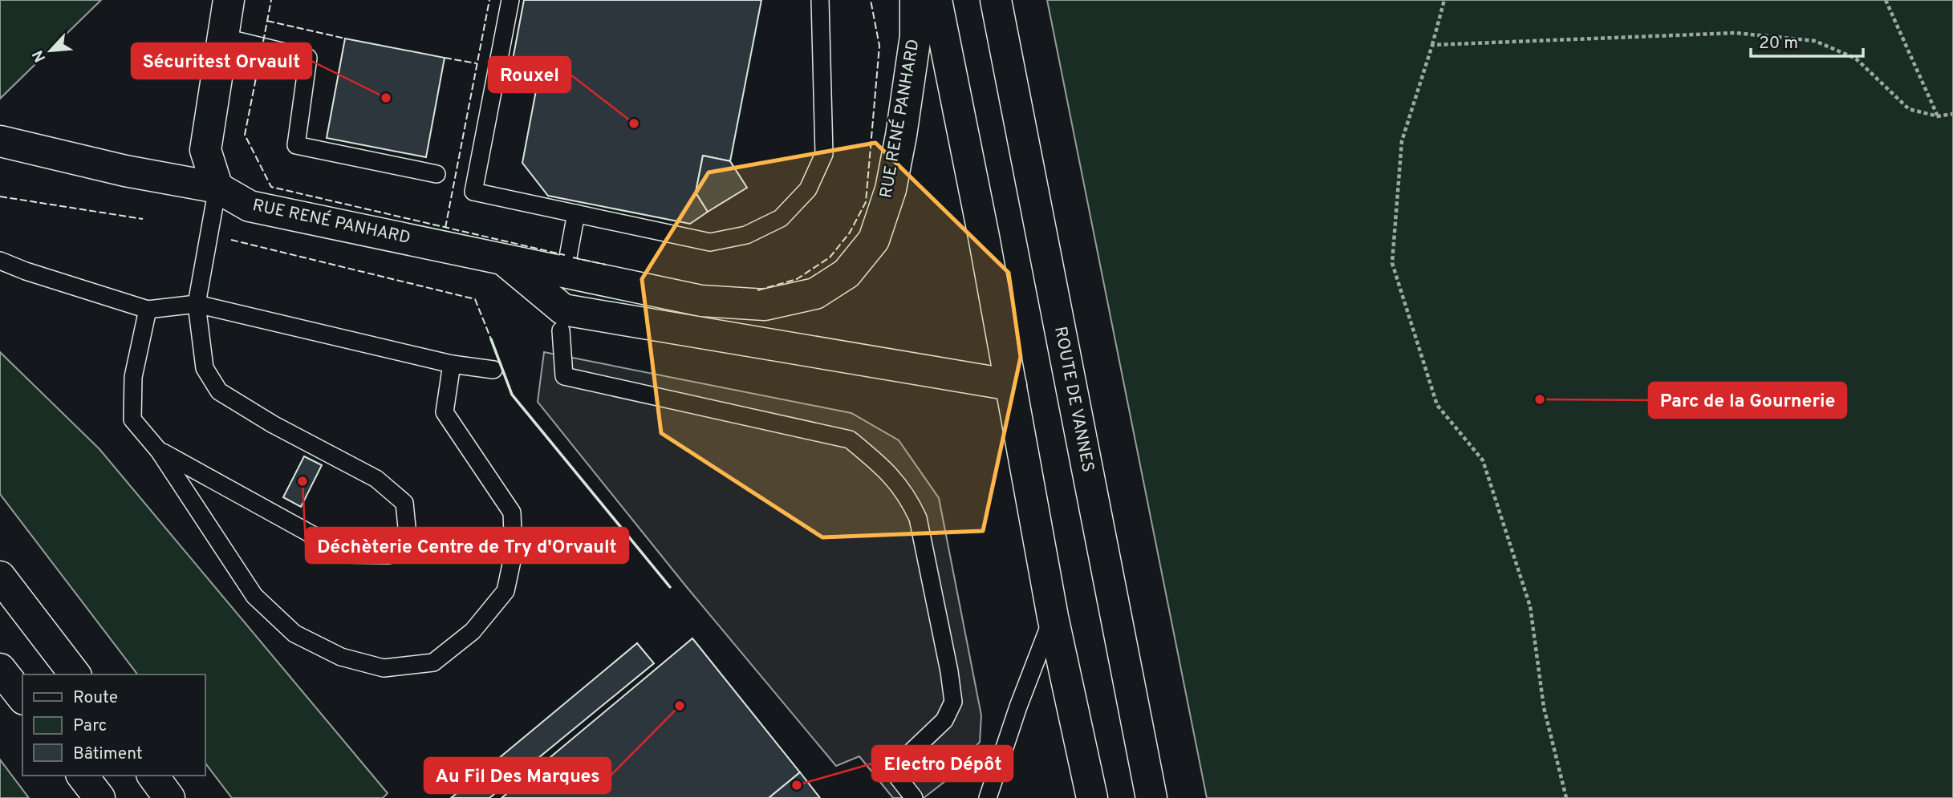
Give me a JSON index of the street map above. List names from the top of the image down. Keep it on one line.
{"streets":{"main road":["RUE RENÉ PANHARD","ROUTE DE VANNES"]},"places":["Sécuritest Orvault","Rouxel","Parc de la Gournerie","Déchèterie Centre de Try d'Orvault","Au Fil Des Marques","Electro Dépôt"],"legend":["Route","Parc","Bâtiment"],"scale_bar":"20 m","north":"bottom left"}
